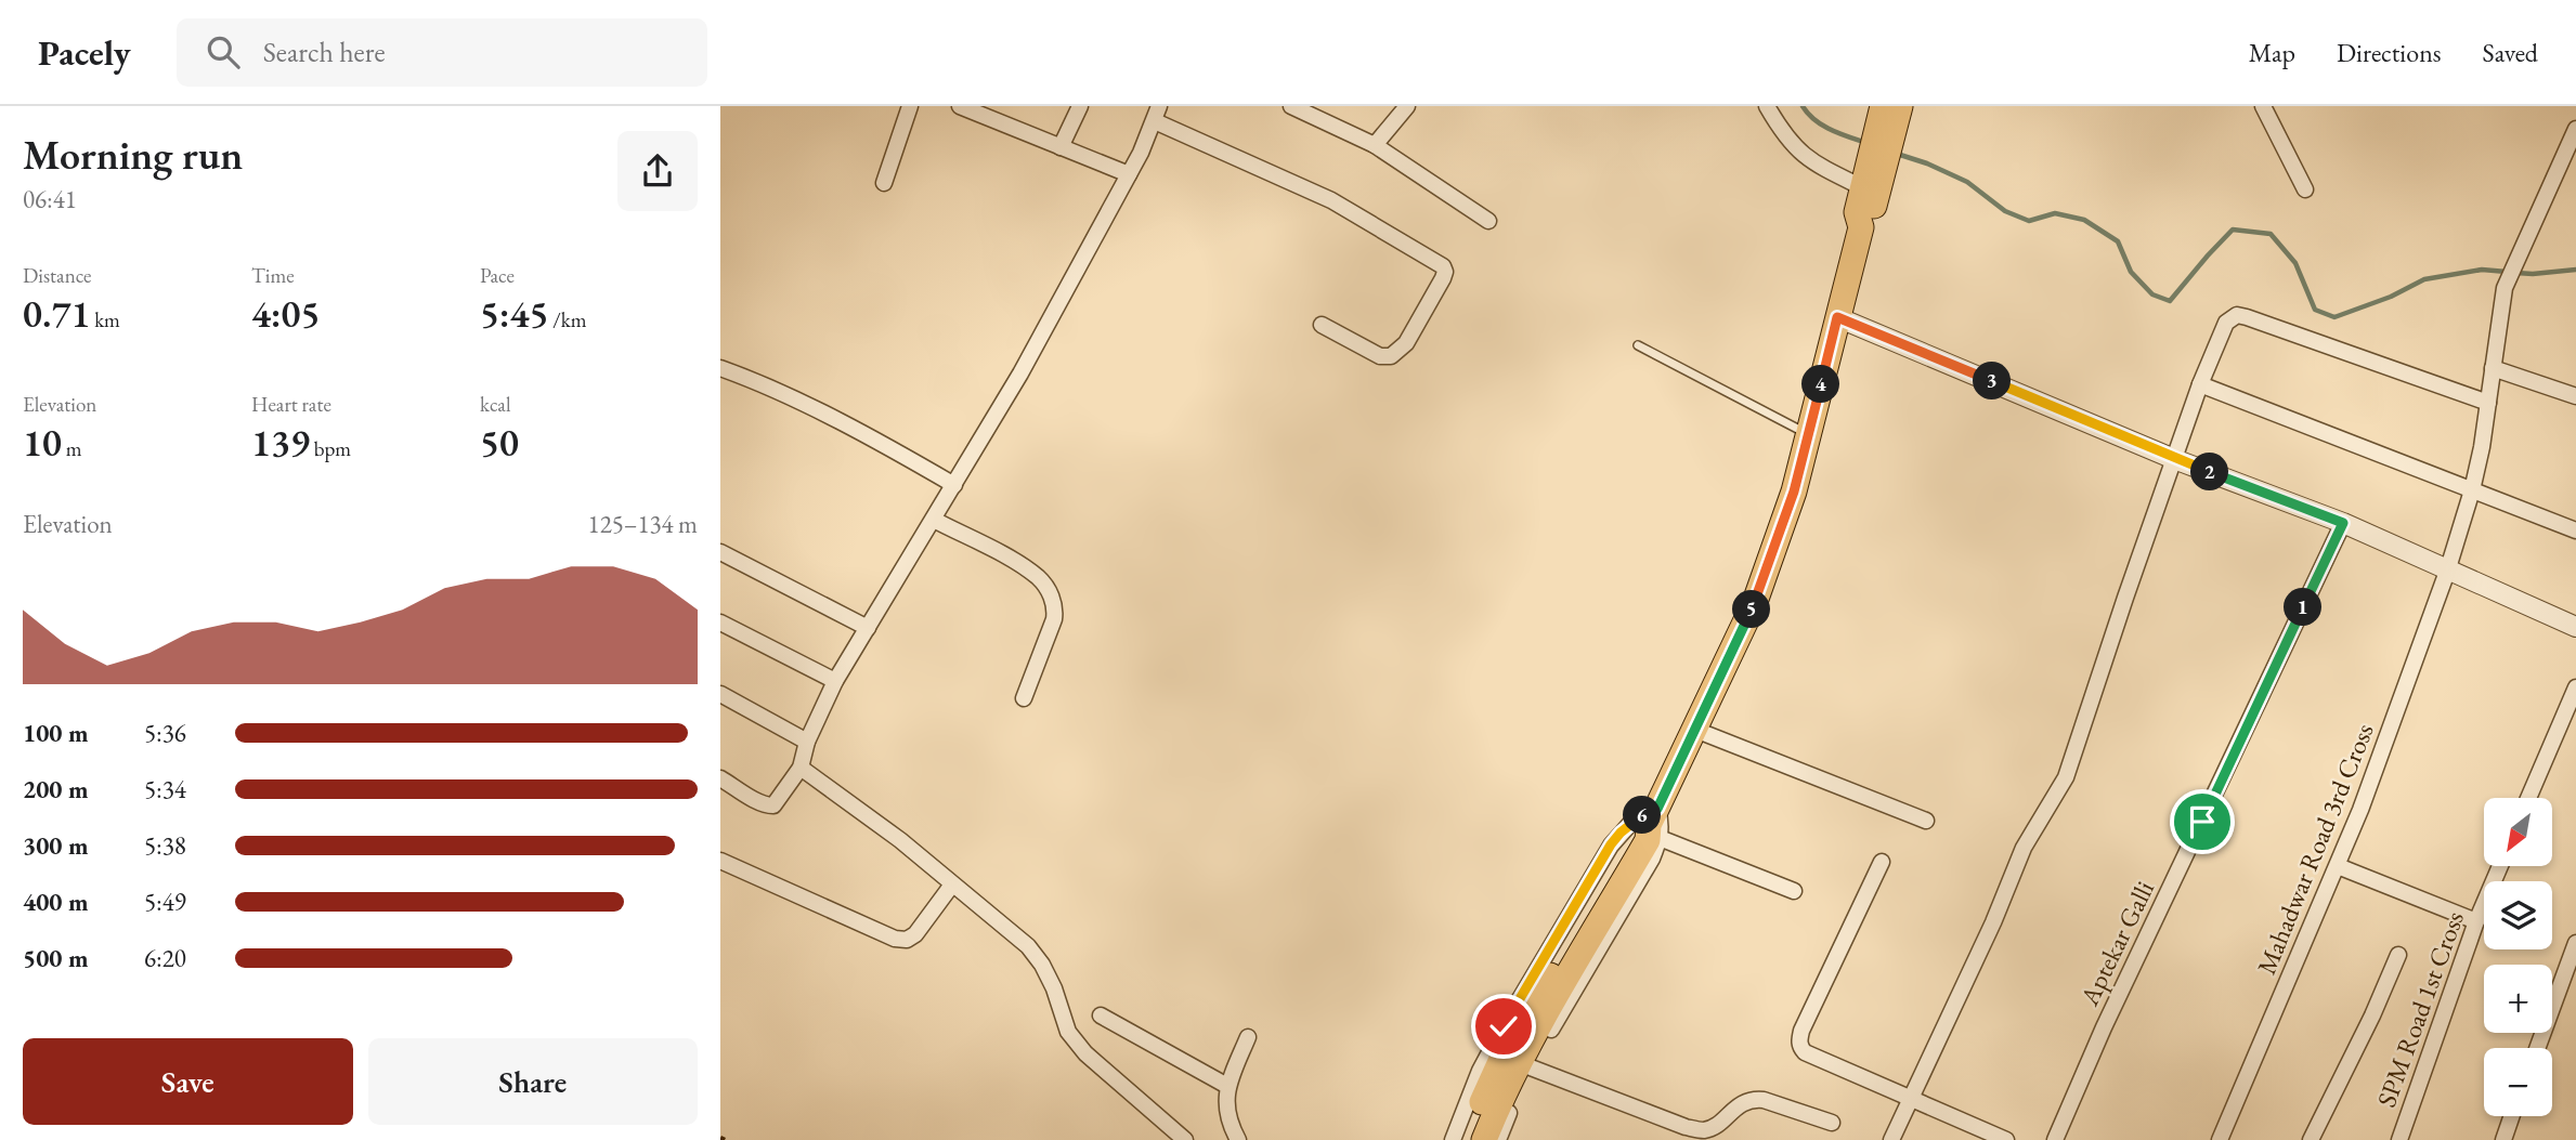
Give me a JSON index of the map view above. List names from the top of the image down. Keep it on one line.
{"streets":{"street":["Mahadwar Road 3rd Cross","Aptekar Galli","SPM Road 1st Cross"]},"north":"bottom left","page":{"header":"Pacely","search":"Search here","nav":["Map","Directions","Saved"],"heading":["Morning run","06:41"],"stats":[["Distance","0.71 km"],["Time","4:05"],["Pace","5:45 /km"],["Elevation","10 m"],["Heart rate","139 bpm"],["kcal","50"]],"pins":["3","4","2","1","5","6"],"chart":["Elevation","125–134 m"],"list":[{"name":"100 m","note":"5:36"},{"name":"200 m","note":"5:34"},{"name":"300 m","note":"5:38"},{"name":"400 m","note":"5:49"},{"name":"500 m","note":"6:20"}],"map_buttons":["+","−"],"buttons":["Save","Share"]}}
